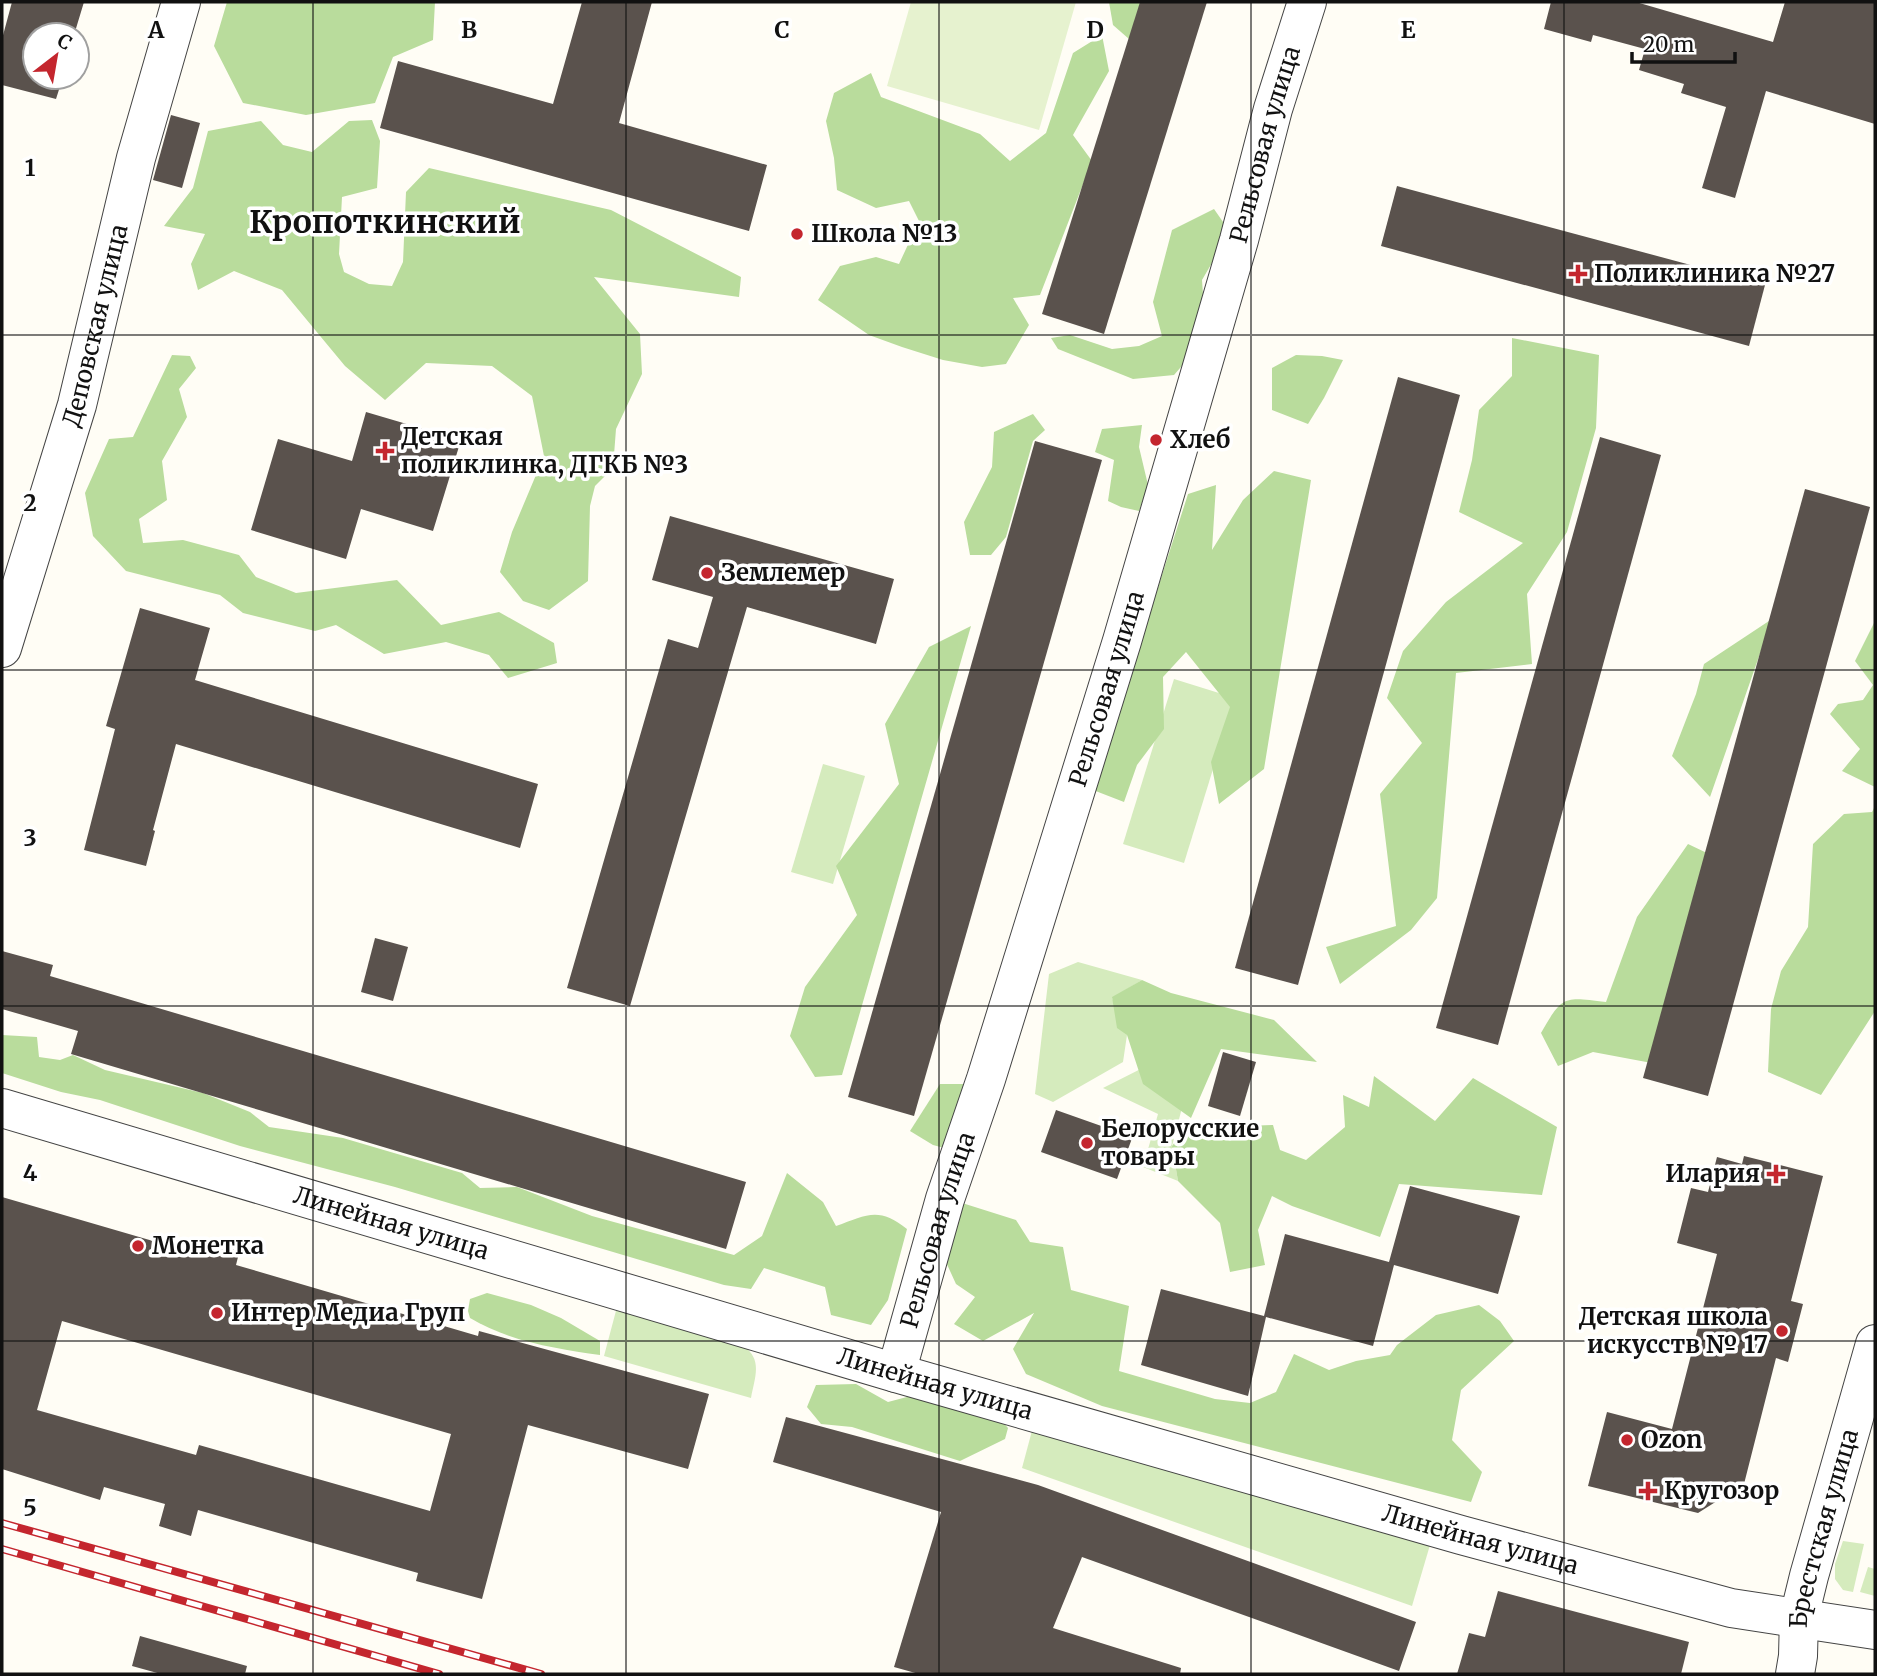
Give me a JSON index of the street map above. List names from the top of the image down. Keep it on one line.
{"streets":{"street":["Рельсовая улица","Деповская улица","Линейная улица","Брестская улица"]},"crossings":[["Рельсовая улица","Линейная улица"],["Линейная улица","Брестская улица"]],"districts":["Кропоткинский"],"places":{"other":["Школа №13","Хлеб","Землемер","Белорусские товары","Монетка","Интер Медиа Груп","Детская школа искусств № 17","Ozon"],"health":["Поликлиника №27","Детская поликлинка, ДГКБ №3","Илария","Кругозор"]},"scale_bar":"20 m","north":"top right","grid":{"columns":["A","B","C","D","E"],"rows":["1","2","3","4","5"]}}
